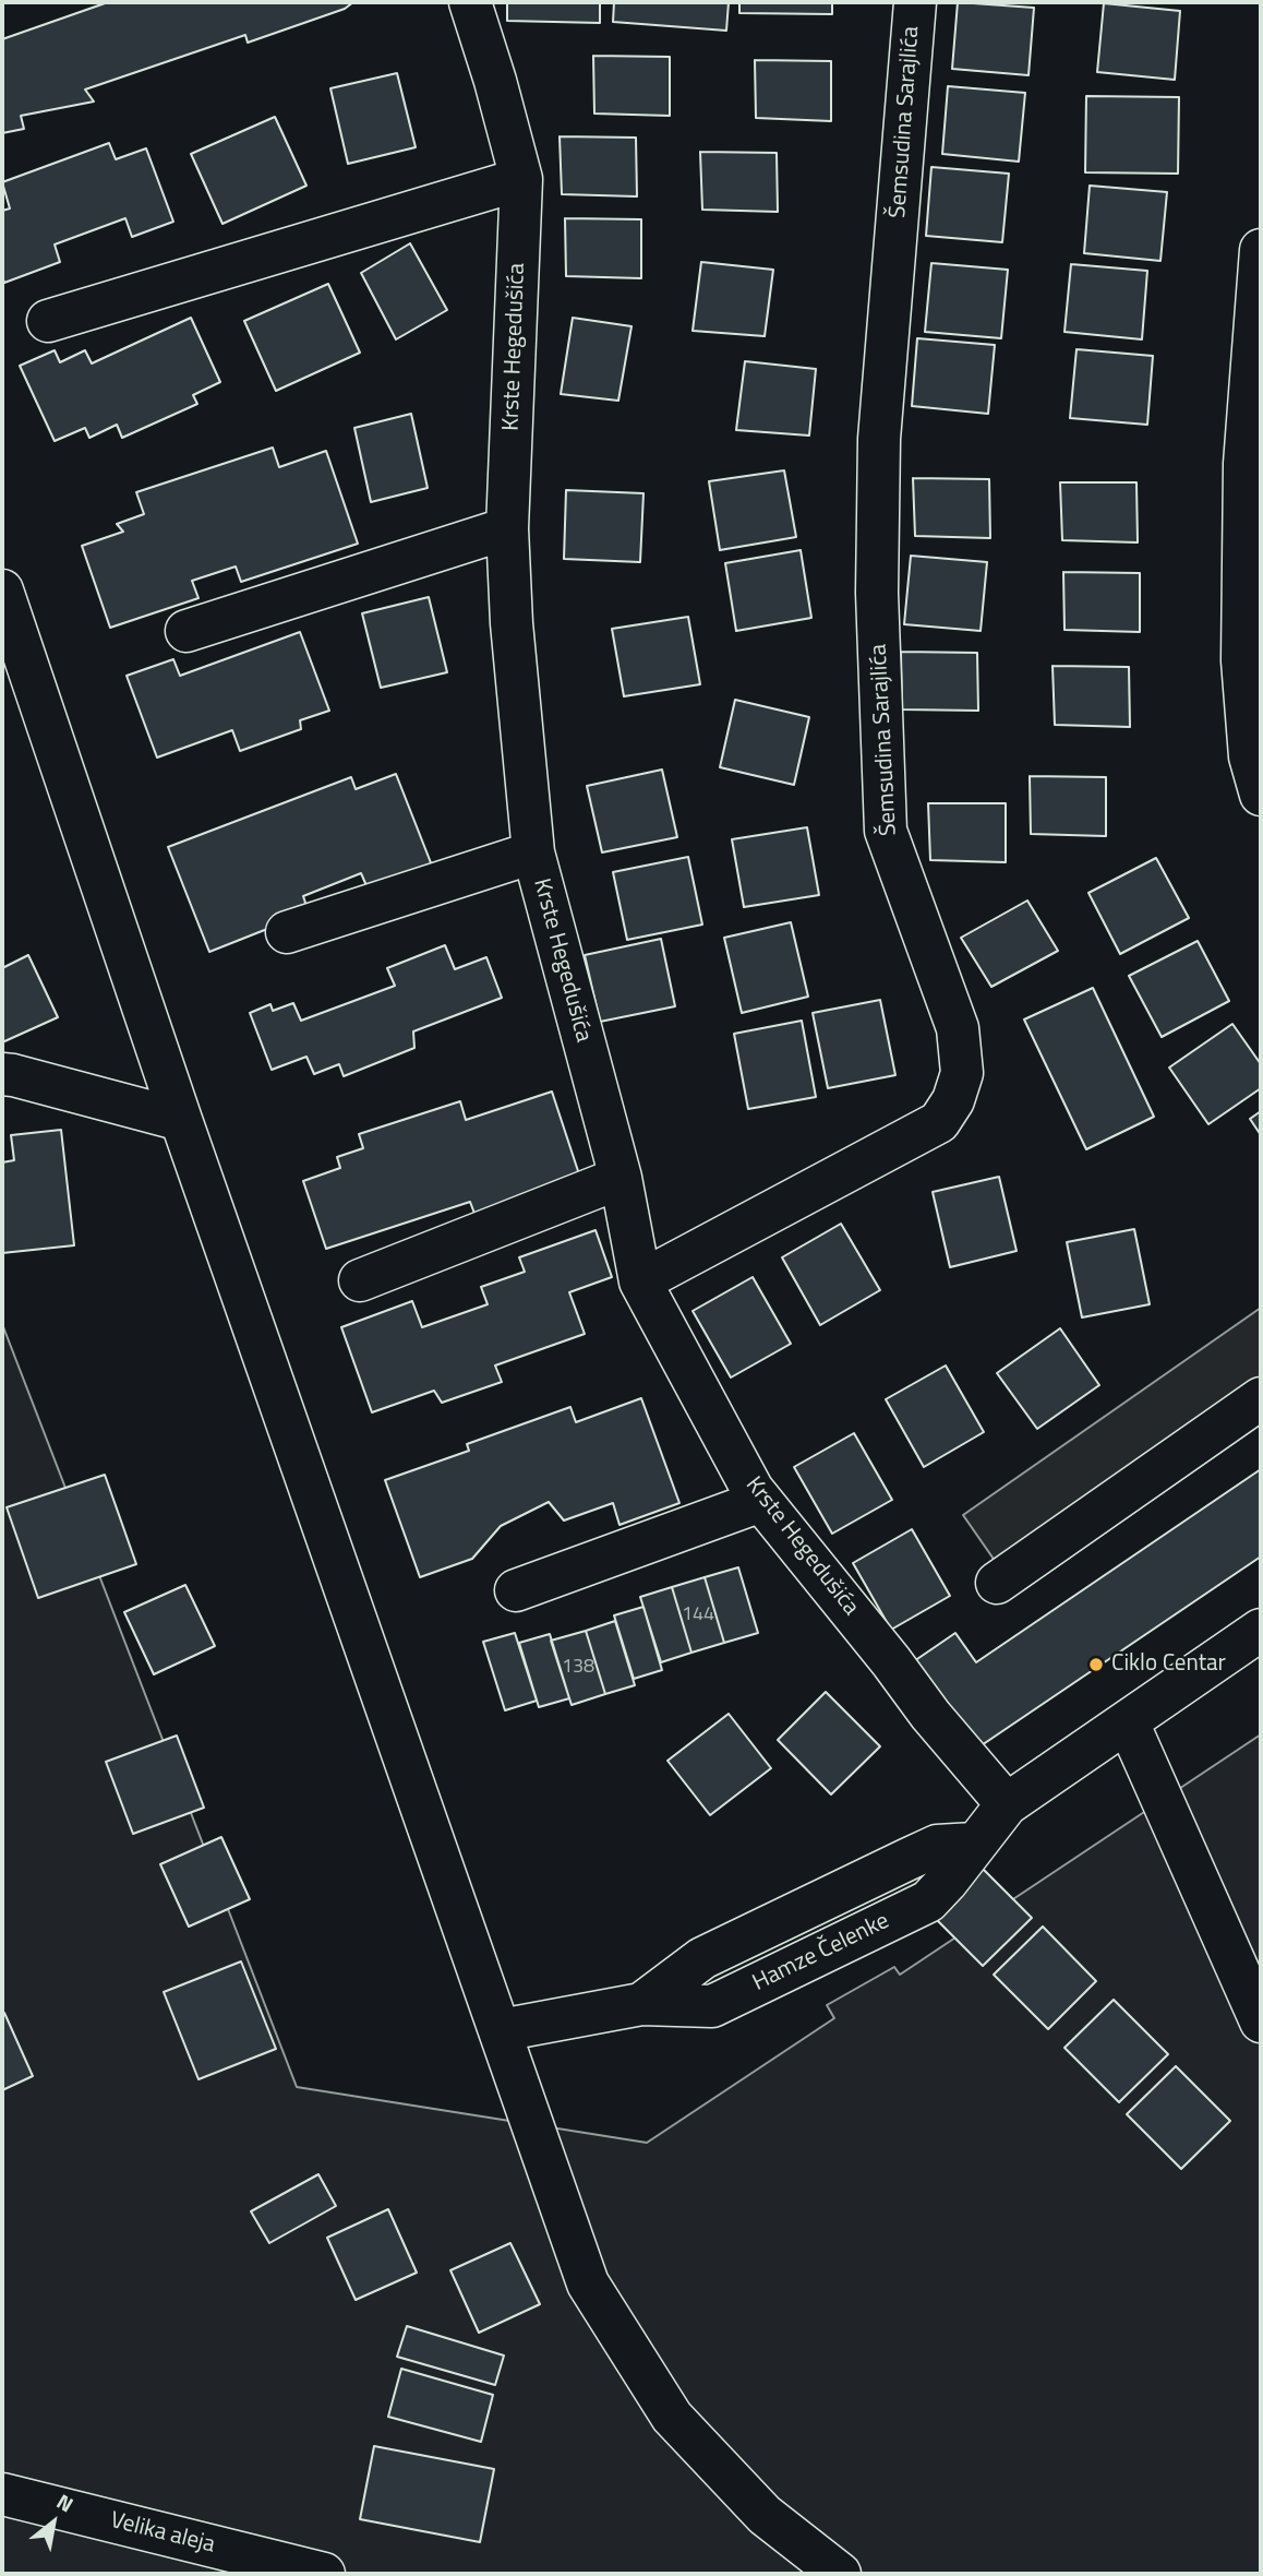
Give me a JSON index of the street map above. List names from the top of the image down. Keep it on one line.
{"streets":{"street":["Šemsudina Sarajlića","Krste Hegedušića","Hamze Čelenke","Velika aleja"]},"crossings":[["Šemsudina Sarajlića","Krste Hegedušića"],["Krste Hegedušića","Hamze Čelenke"]],"places":["Ciklo Centar"],"house_numbers":["144","138"],"north":"top right"}
